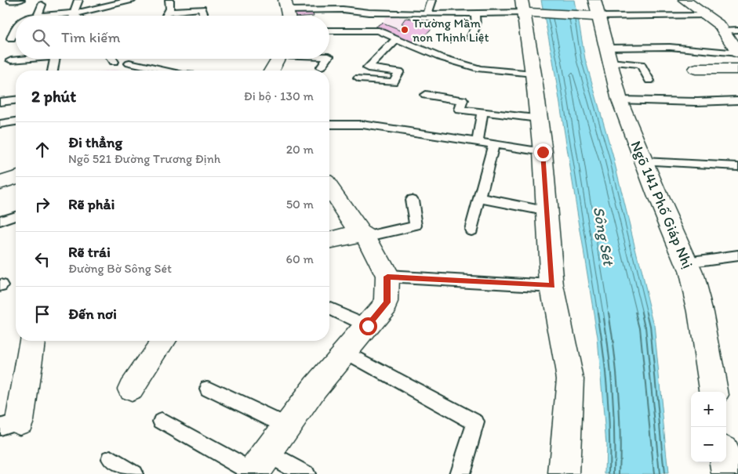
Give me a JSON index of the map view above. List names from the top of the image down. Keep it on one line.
{"streets":{"street":["Ngõ 141 Phố Giáp Nhị"]},"water":["Sông Sét"],"places":["Trường Mầm non Thịnh Liệt"],"page":{"search":"Tìm kiếm","heading":["2 phút","Đi bộ · 130 m"],"list":[["Đi thẳng","Ngõ 521 Đường Trương Định","20 m"],["Rẽ phải","50 m"],["Rẽ trái","Đường Bờ Sông Sét","60 m"],"Đến nơi"],"map_buttons":["+","−"]}}
